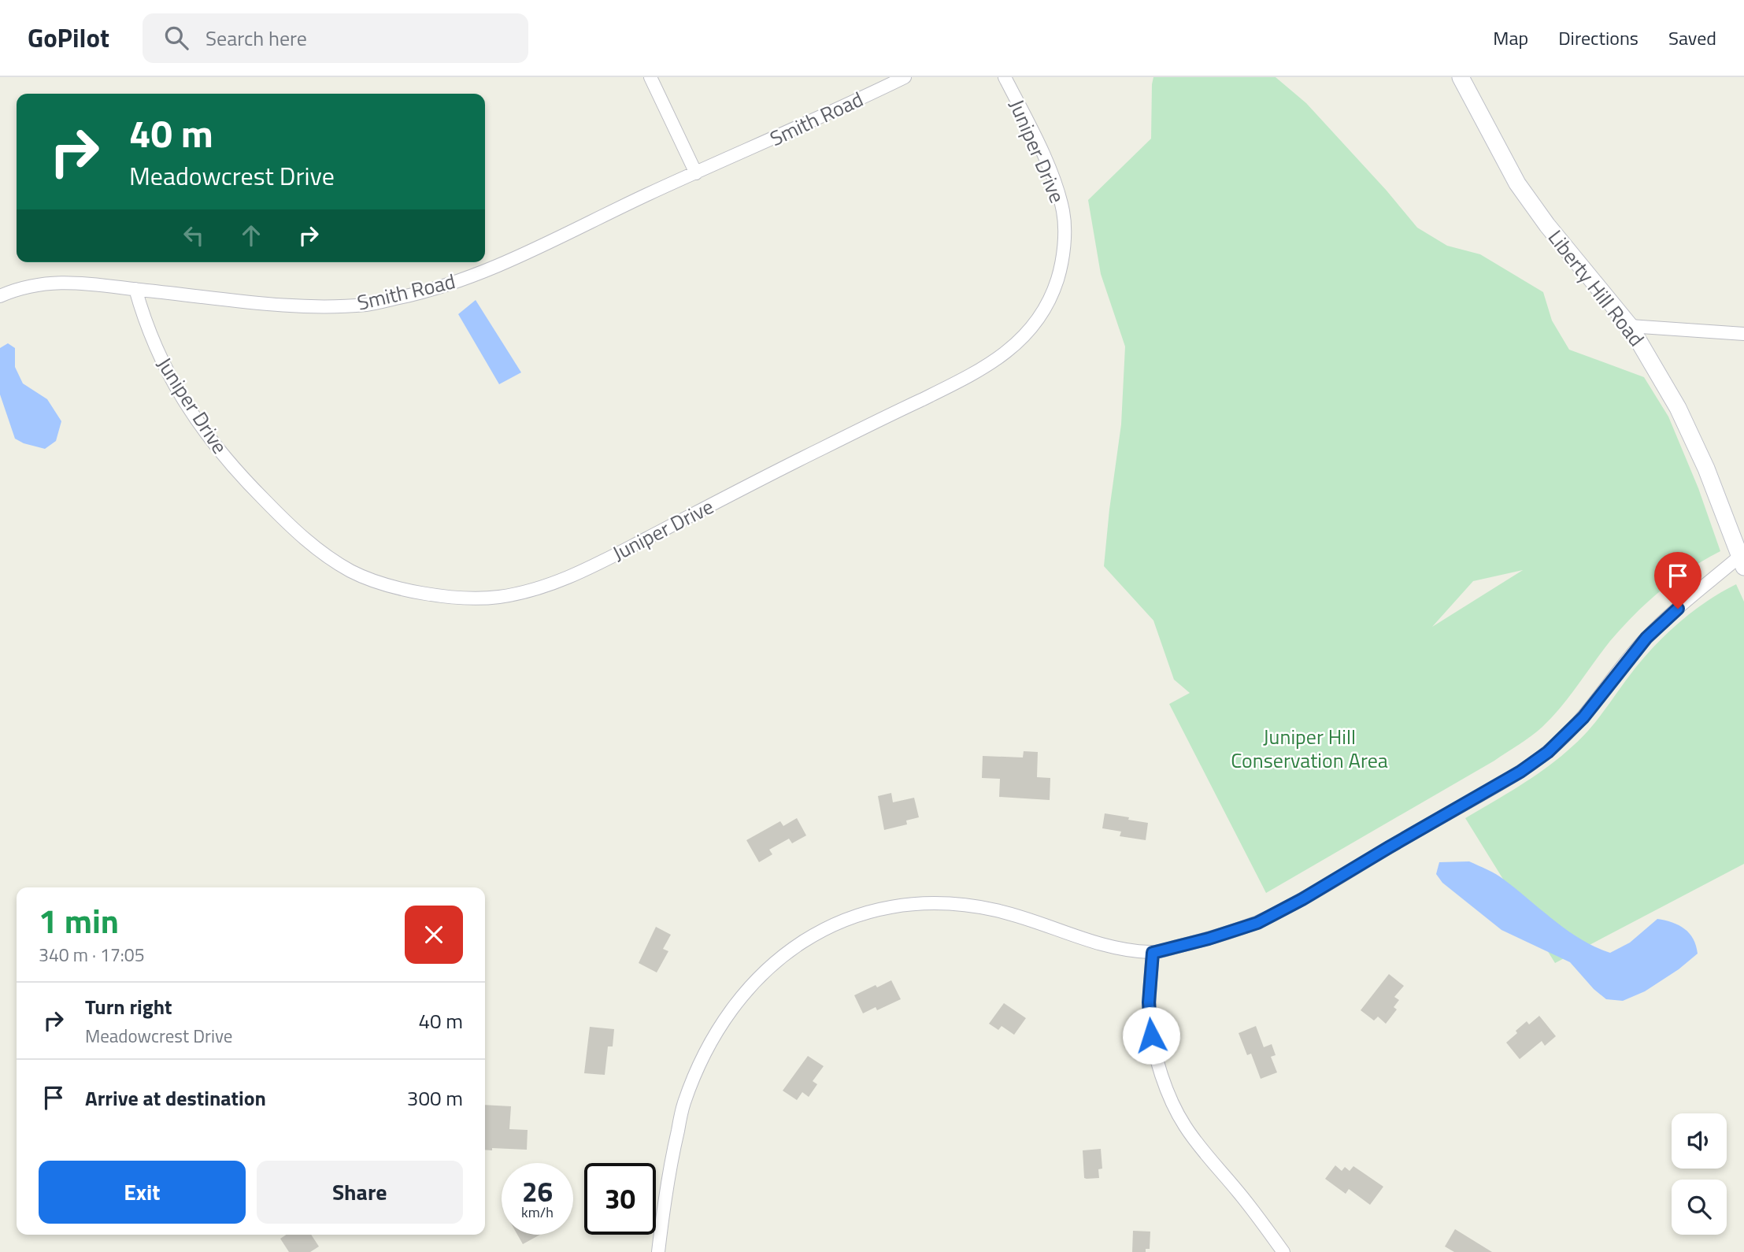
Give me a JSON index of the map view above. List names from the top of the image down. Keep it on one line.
{"streets":{"street":["Smith Road","Juniper Drive","Liberty Hill Road"]},"crossings":[["Smith Road","Juniper Drive"]],"parks":["Juniper Hill Conservation Area"],"page":{"header":"GoPilot","search":"Search here","nav":["Map","Directions","Saved"],"turn":["40 m","Meadowcrest Drive"],"heading":["1 min","340 m · 17:05"],"list":[{"name":"Turn right","note":"Meadowcrest Drive","value":"40 m"},{"name":"Arrive at destination","value":"300 m"}],"buttons":["Exit","Share"],"speed":"26 km/h","limit":"30"}}
